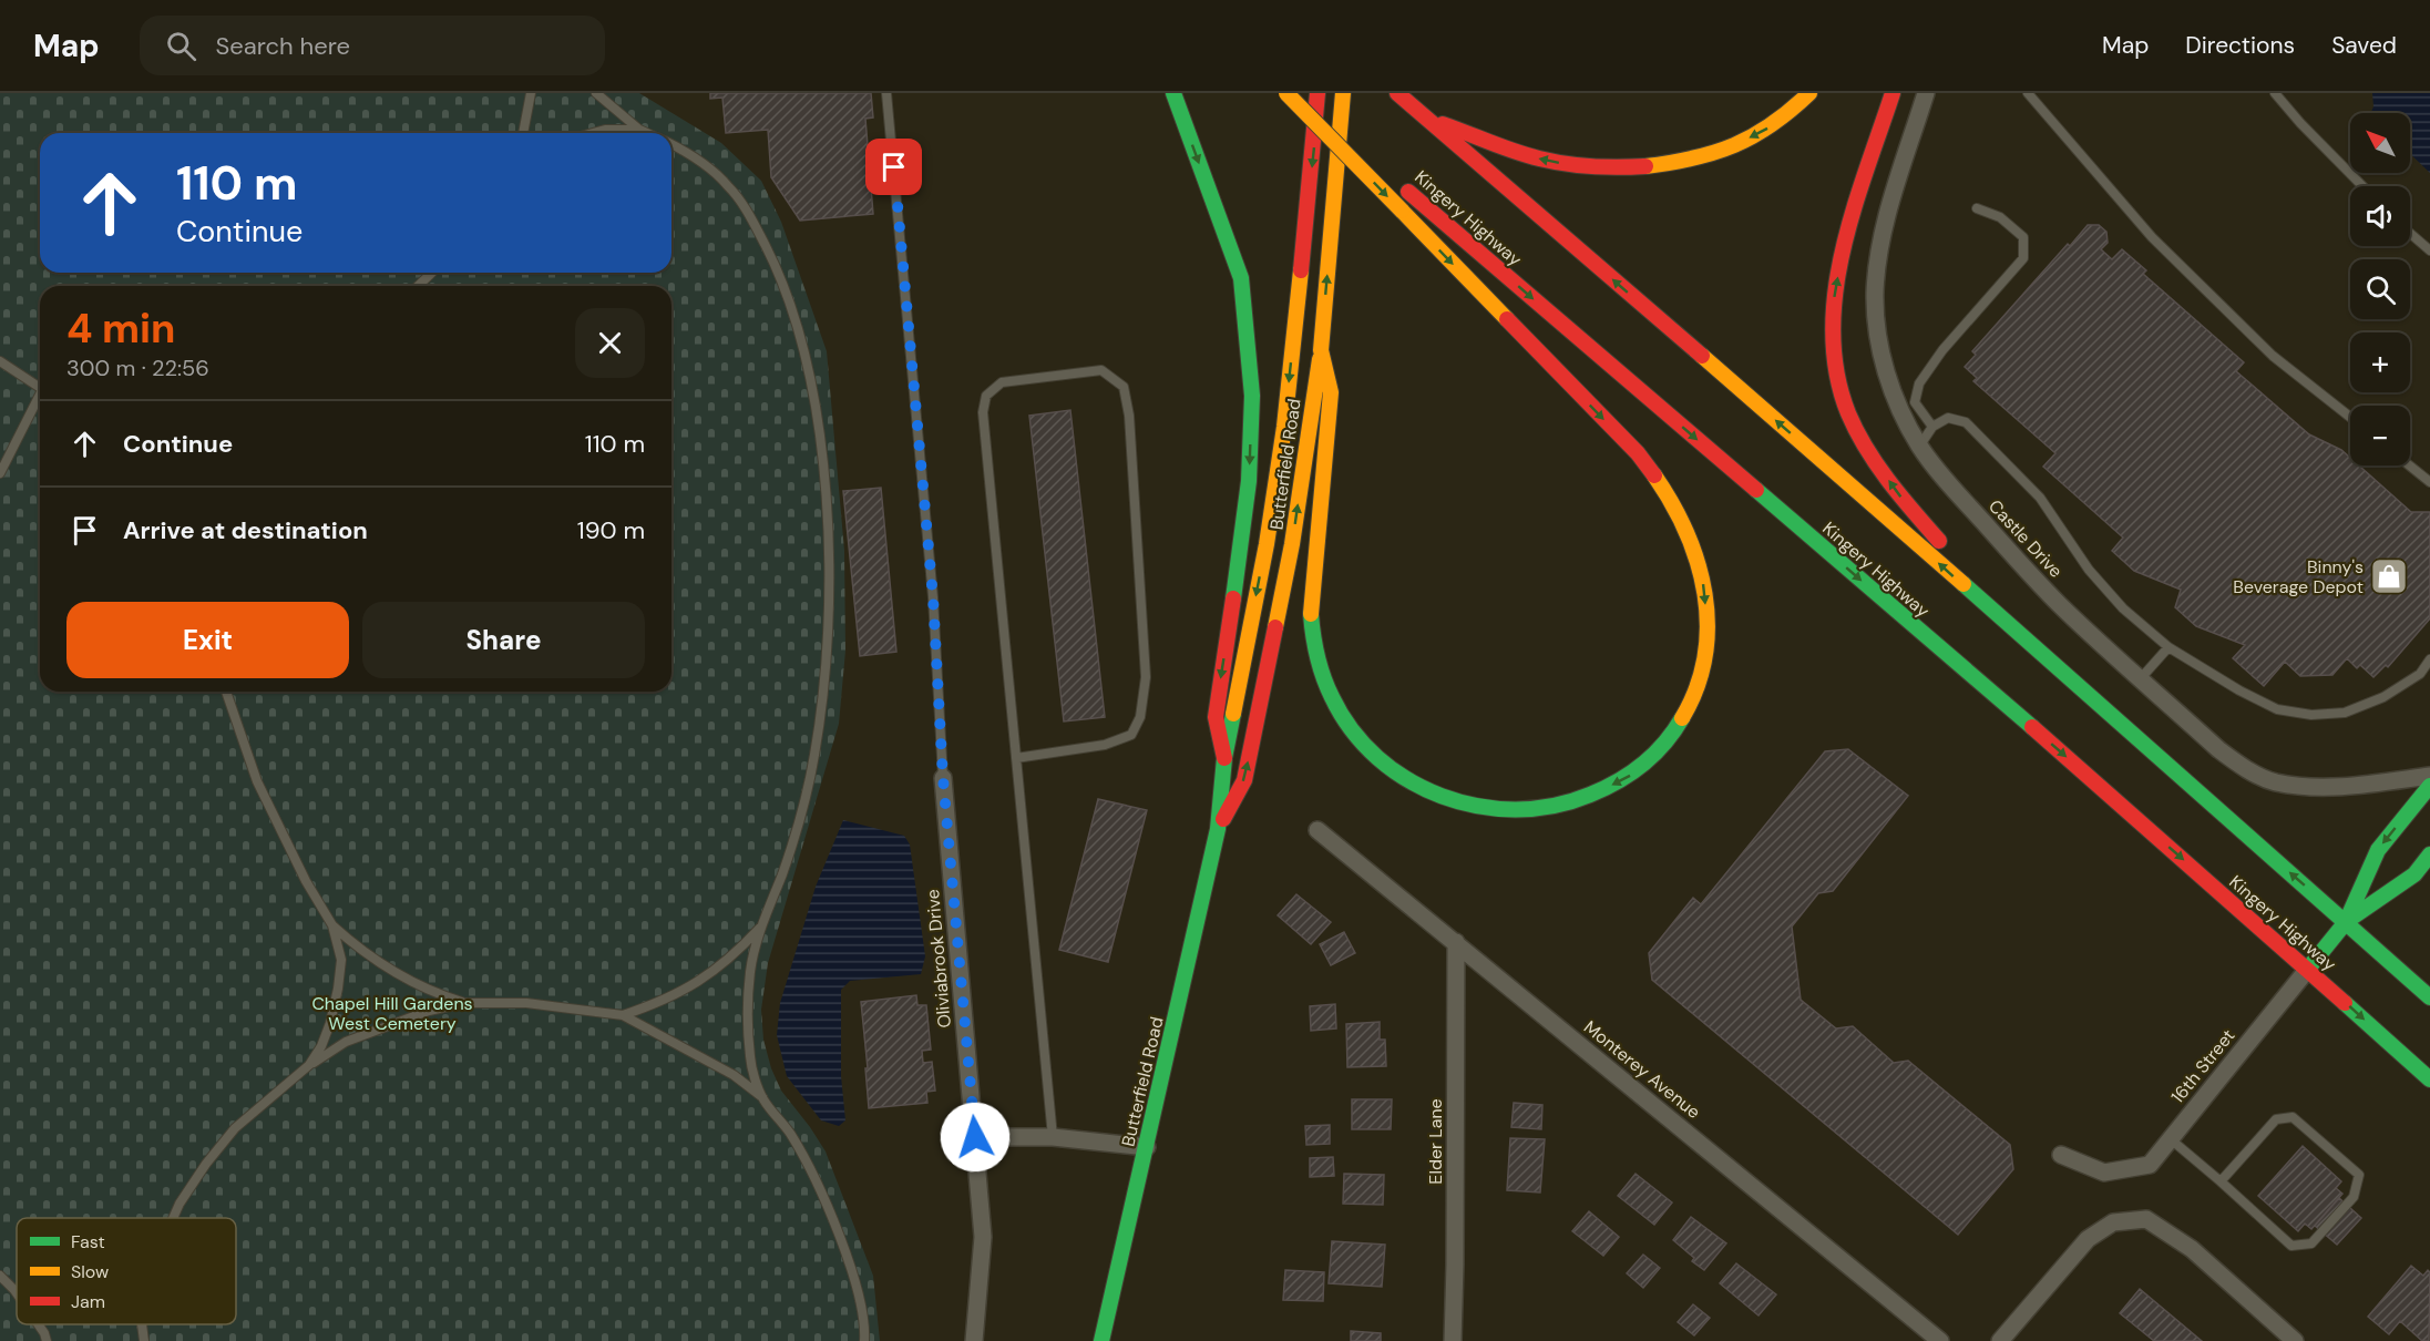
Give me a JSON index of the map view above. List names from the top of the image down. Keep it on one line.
{"streets":{"main road":["Kingery Highway","Butterfield Road","16th Street"],"street":["Castle Drive","Oliviabrook Drive","Monterey Avenue","Elder Lane"]},"crossings":[["Kingery Highway","16th Street"],["Monterey Avenue","Elder Lane"]],"parks":["Chapel Hill Gardens West Cemetery"],"places":{"shop":["Binny's Beverage Depot"]},"legend":["Fast","Slow","Jam"],"north":"top left","page":{"header":"Map","search":"Search here","nav":["Map","Directions","Saved"],"map_buttons":["+","−"],"turn":["110 m","Continue"],"heading":["4 min","300 m · 22:56"],"list":[{"name":"Continue","value":"110 m"},{"name":"Arrive at destination","value":"190 m"}],"buttons":["Exit","Share"]}}
